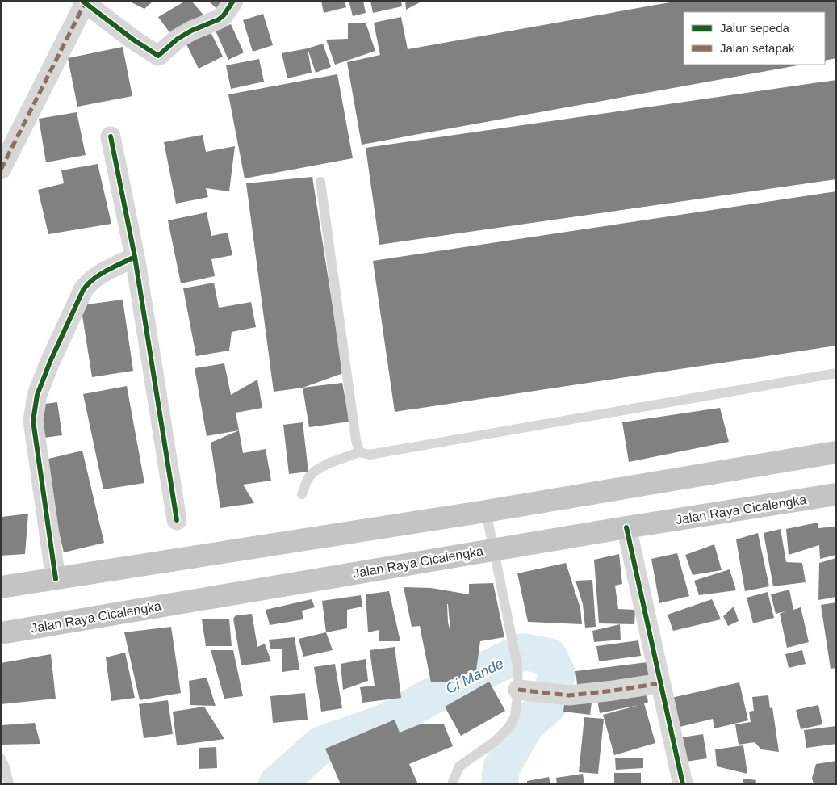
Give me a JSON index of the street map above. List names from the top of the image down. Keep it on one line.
{"streets":{"highway":["Jalan Raya Cicalengka"]},"water":["Ci Mande"],"legend":["Jalur sepeda","Jalan setapak"]}
